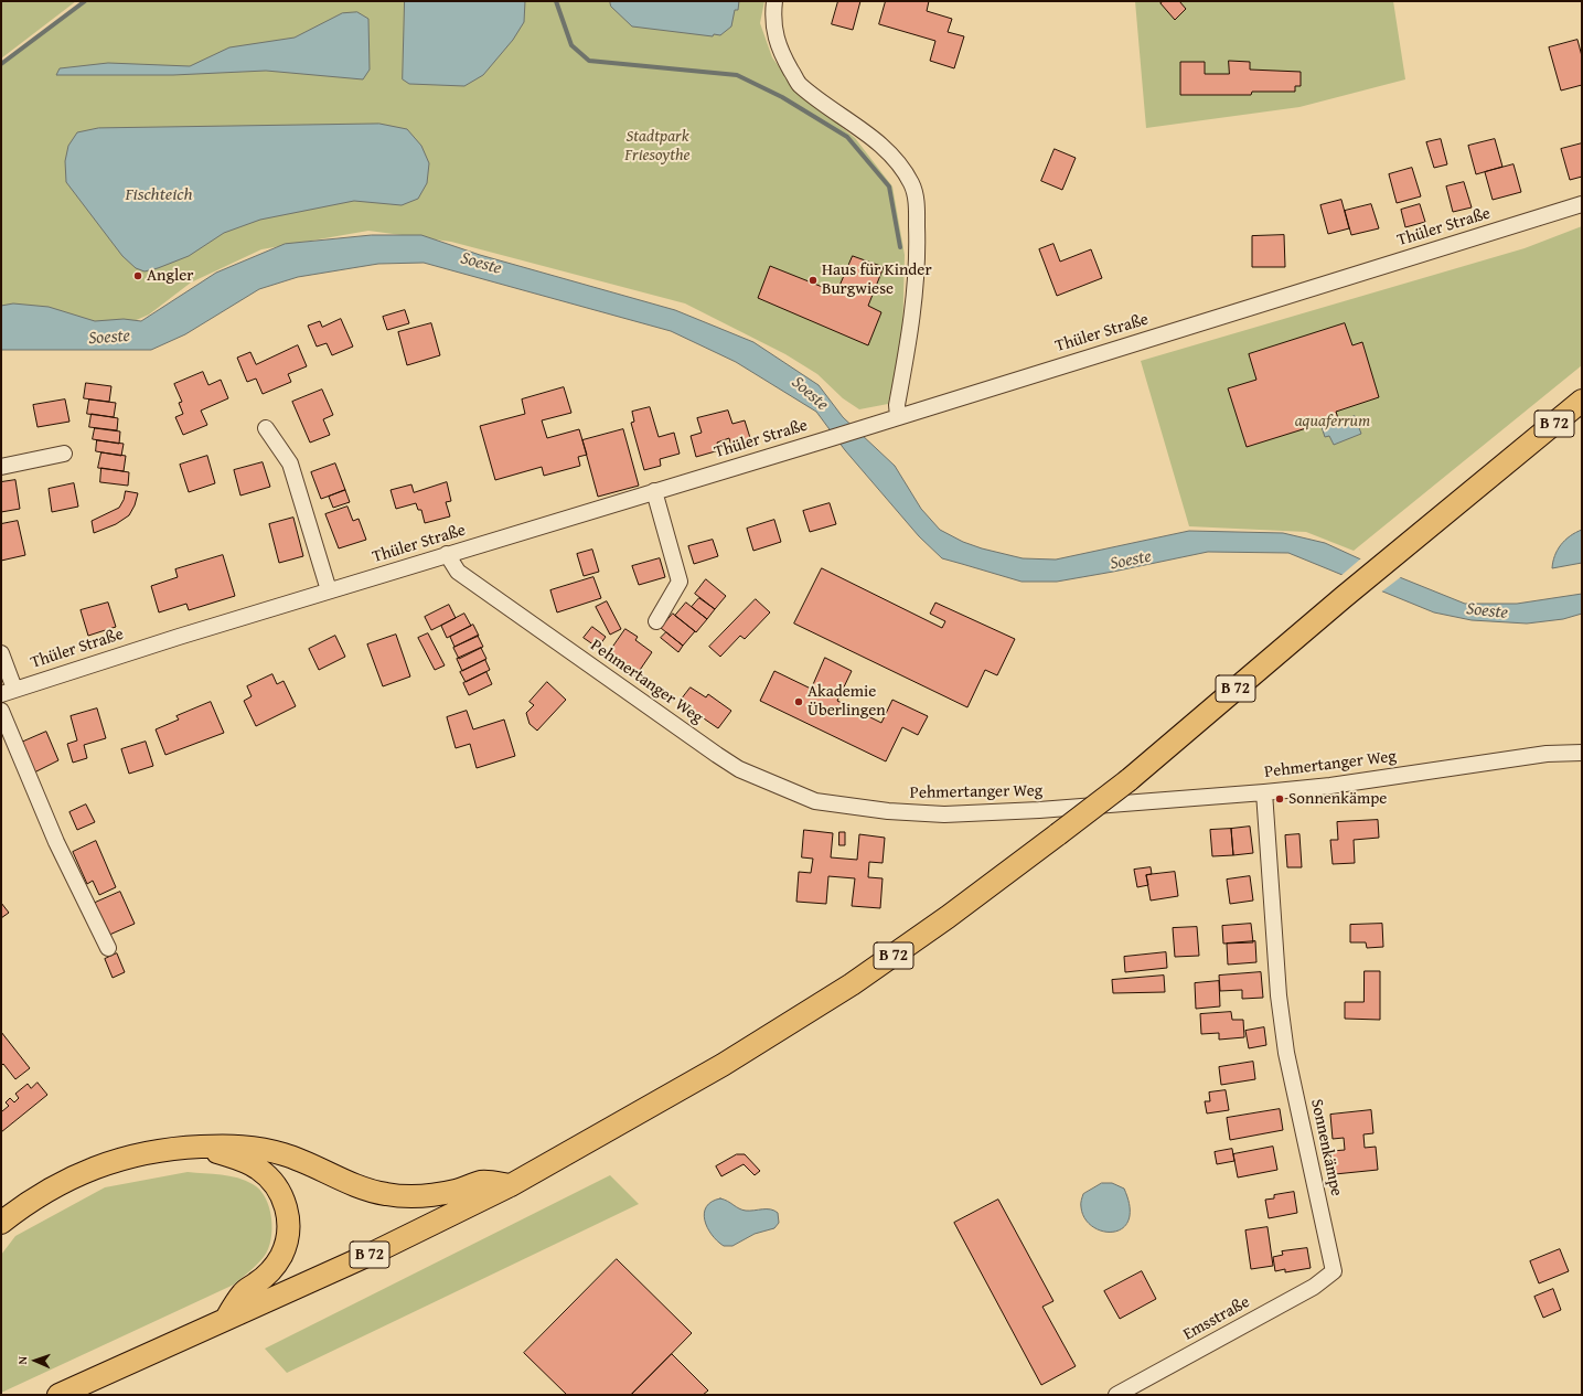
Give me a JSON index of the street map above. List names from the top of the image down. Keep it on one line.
{"streets":{"highway":["B 72"],"street":["Thüler Straße","Pehmertanger Weg","Sonnenkämpe","Emsstraße"]},"crossings":[["Thüler Straße","Pehmertanger Weg"],["Pehmertanger Weg","Sonnenkämpe"],["Sonnenkämpe","Emsstraße"]],"water":["Fischteich","Soeste"],"parks":["Stadtpark Friesoythe","aquaferrum"],"places":["Angler","Haus für Kinder Burgwiese","Akademie Überlingen","Sonnenkämpe"],"north":"left"}
